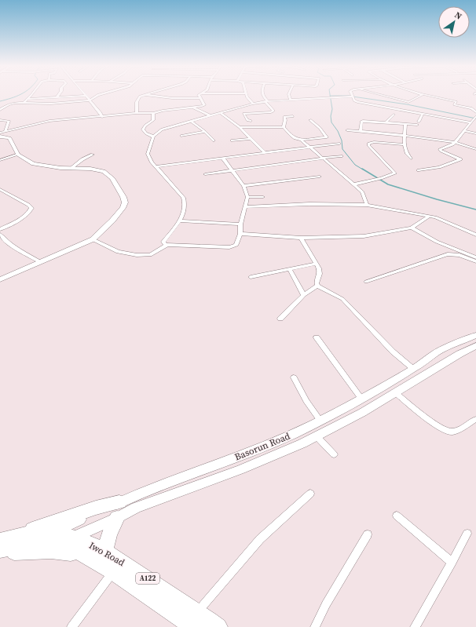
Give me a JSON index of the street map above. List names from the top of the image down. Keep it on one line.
{"streets":{"highway":["Iwo Road","A122"],"main road":["Basorun Road"]},"crossings":[["Basorun Road","Iwo Road"],["Basorun Road","A122"],["Iwo Road","A122"]],"north":"top right"}
